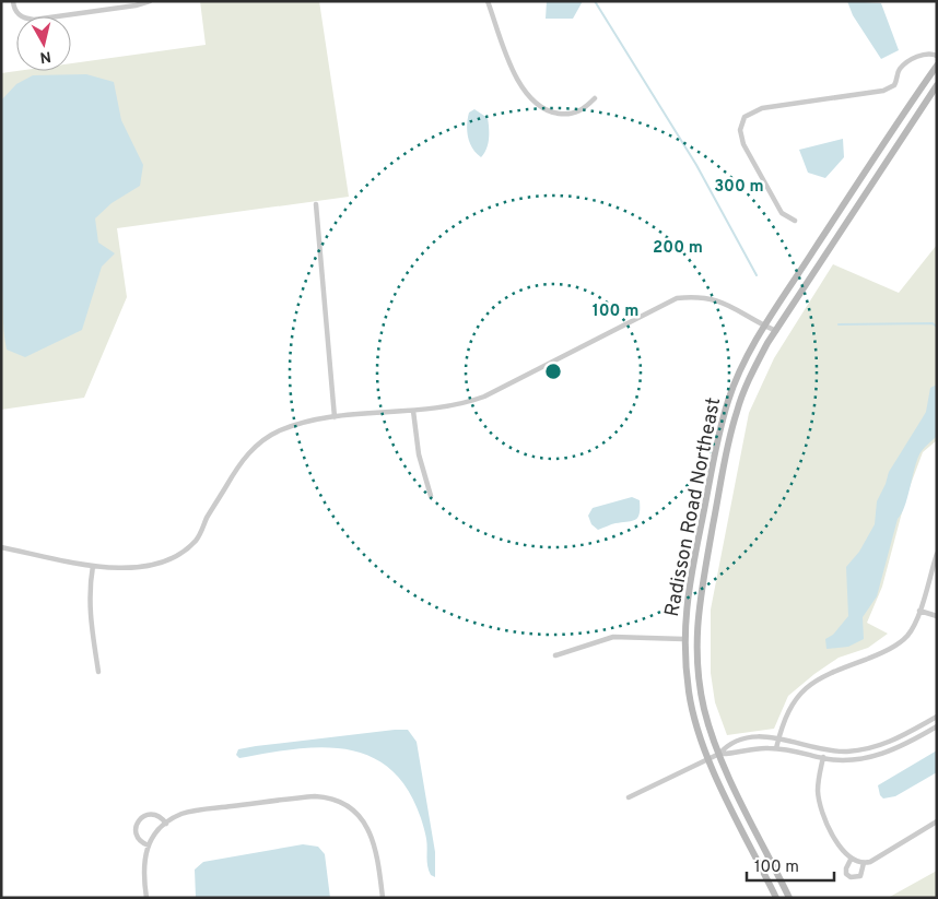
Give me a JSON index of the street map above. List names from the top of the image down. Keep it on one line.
{"streets":{"main road":["Radisson Road Northeast"]},"scale_bar":"100 m","north":"bottom","rings":["300 m","200 m","100 m"]}
